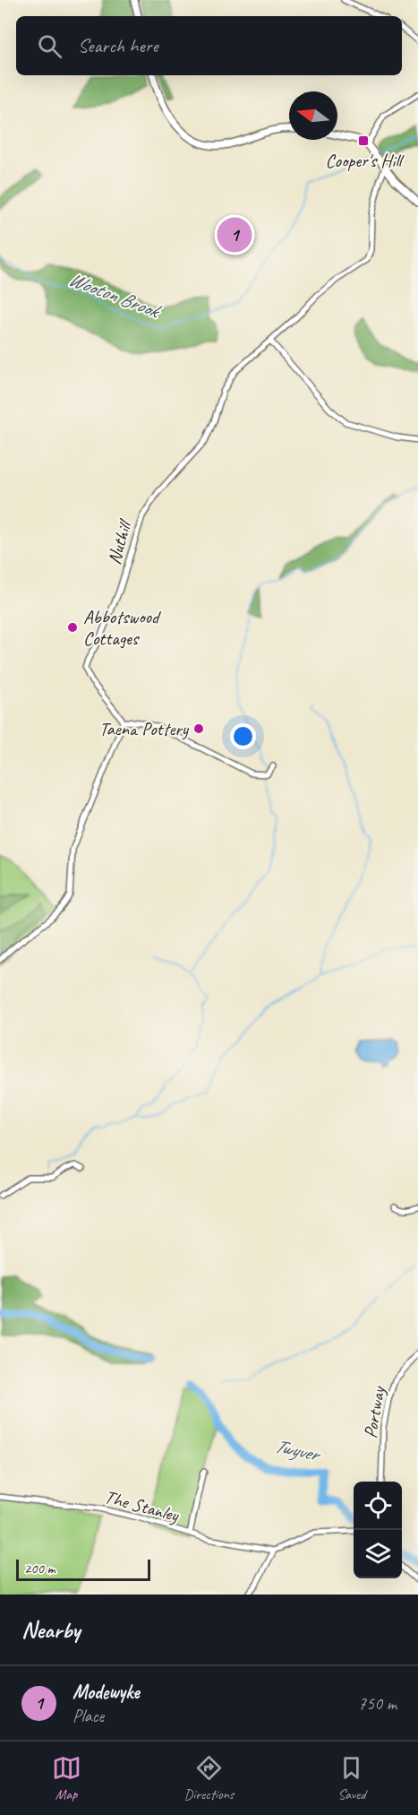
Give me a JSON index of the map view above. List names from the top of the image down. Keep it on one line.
{"streets":{"street":["Nuthill","Portway","The Stanley"]},"water":["Wooton Brook","Twyver"],"places":{"transit":["Cooper's Hill"],"other":["Abbotswood Cottages","Taena Pottery"]},"scale_bar":"200 m","north":"left","page":{"search":"Search here","pins":"1","scale":"200 m","heading":"Nearby","list":[{"mark":"1","name":"Modewyke","note":"Place","value":"750 m"}],"nav":["Map","Directions","Saved"]}}
